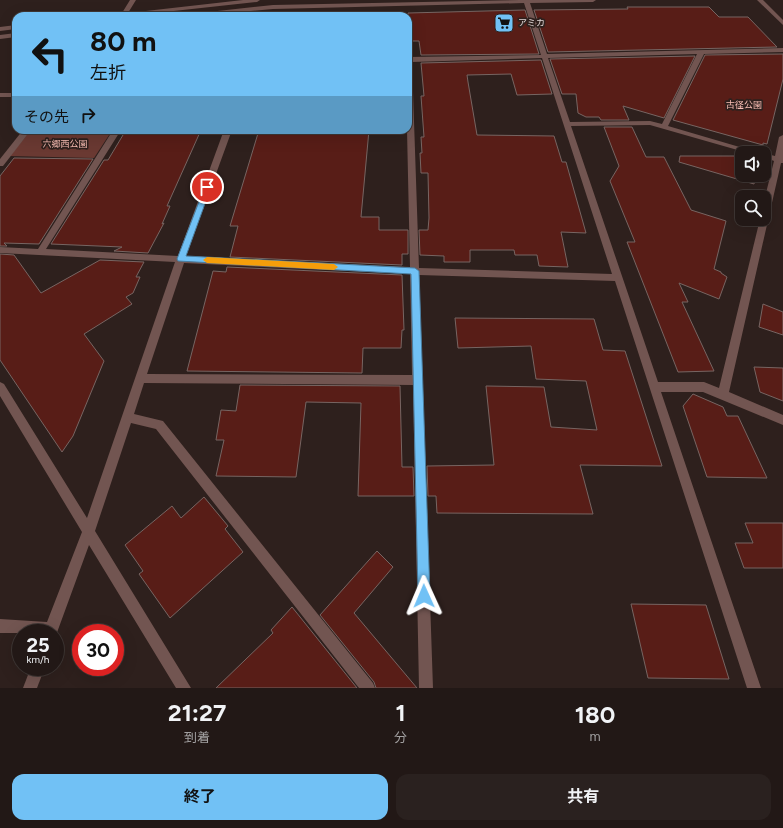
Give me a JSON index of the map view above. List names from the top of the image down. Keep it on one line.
{"parks":["古径公園","六郷西公園"],"places":{"supermarket":["アミカ"]},"page":{"turn":["80 m","左折"],"then":"その先","speed":"25 km/h","limit":"30","eta":["21:27","到着","1","分","180","m"],"buttons":["終了","共有"]}}
